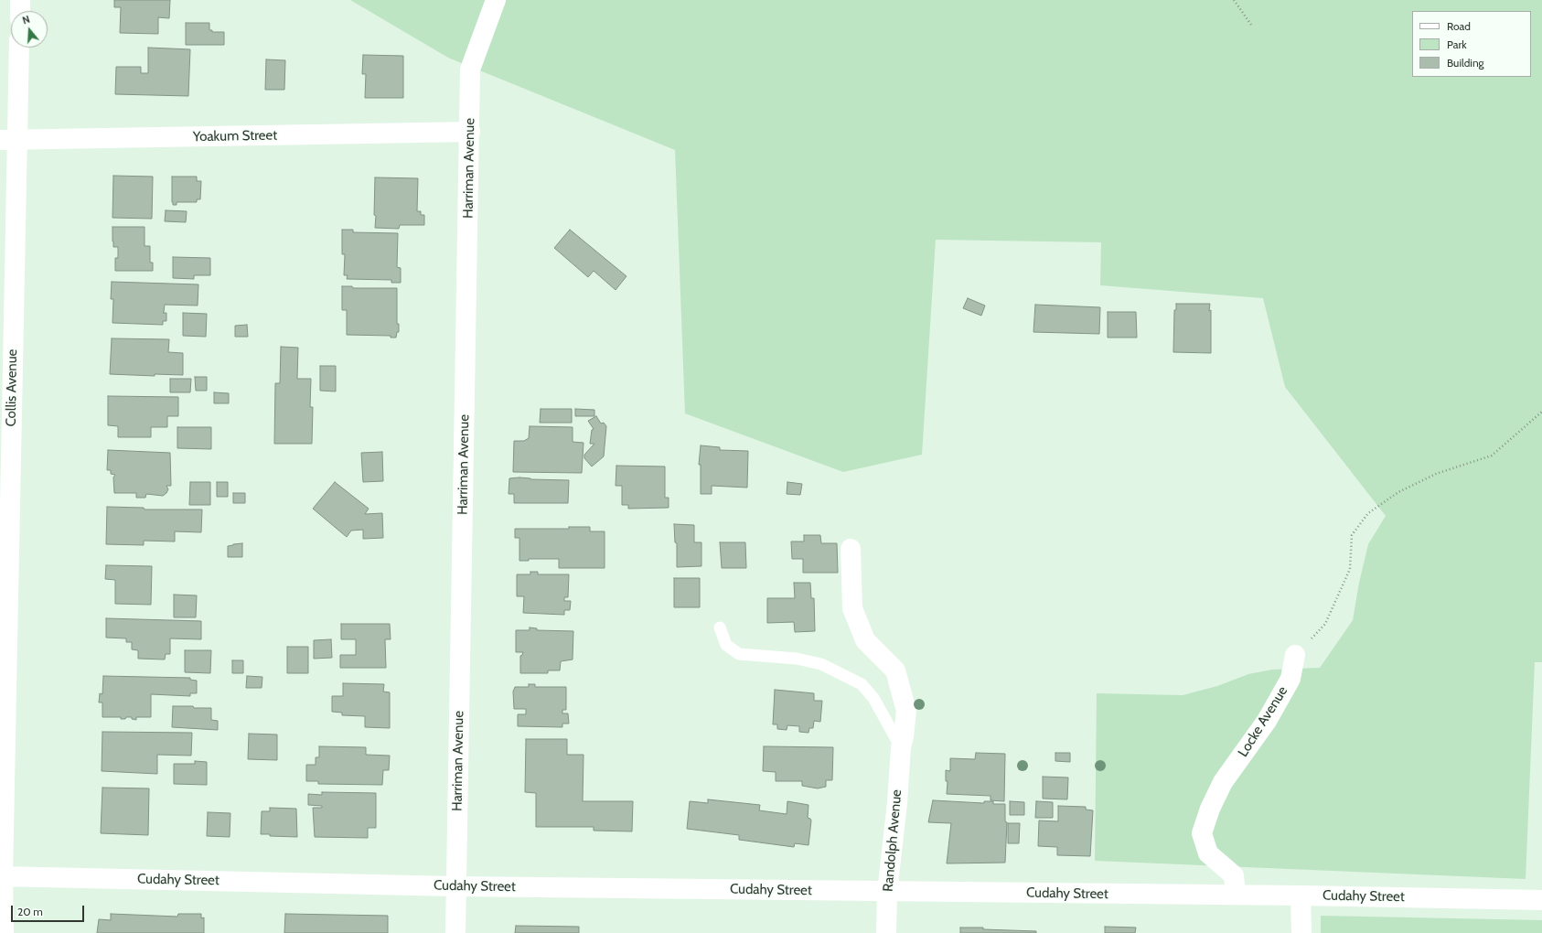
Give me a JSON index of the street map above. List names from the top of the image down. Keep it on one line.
{"streets":{"street":["Yoakum Street","Harriman Avenue","Collis Avenue","Locke Avenue","Randolph Avenue","Cudahy Street"]},"crossings":[["Yoakum Street","Harriman Avenue"],["Yoakum Street","Collis Avenue"],["Harriman Avenue","Cudahy Street"],["Collis Avenue","Cudahy Street"],["Locke Avenue","Cudahy Street"],["Randolph Avenue","Cudahy Street"]],"legend":["Road","Park","Building"],"scale_bar":"20 m","north":"top"}
